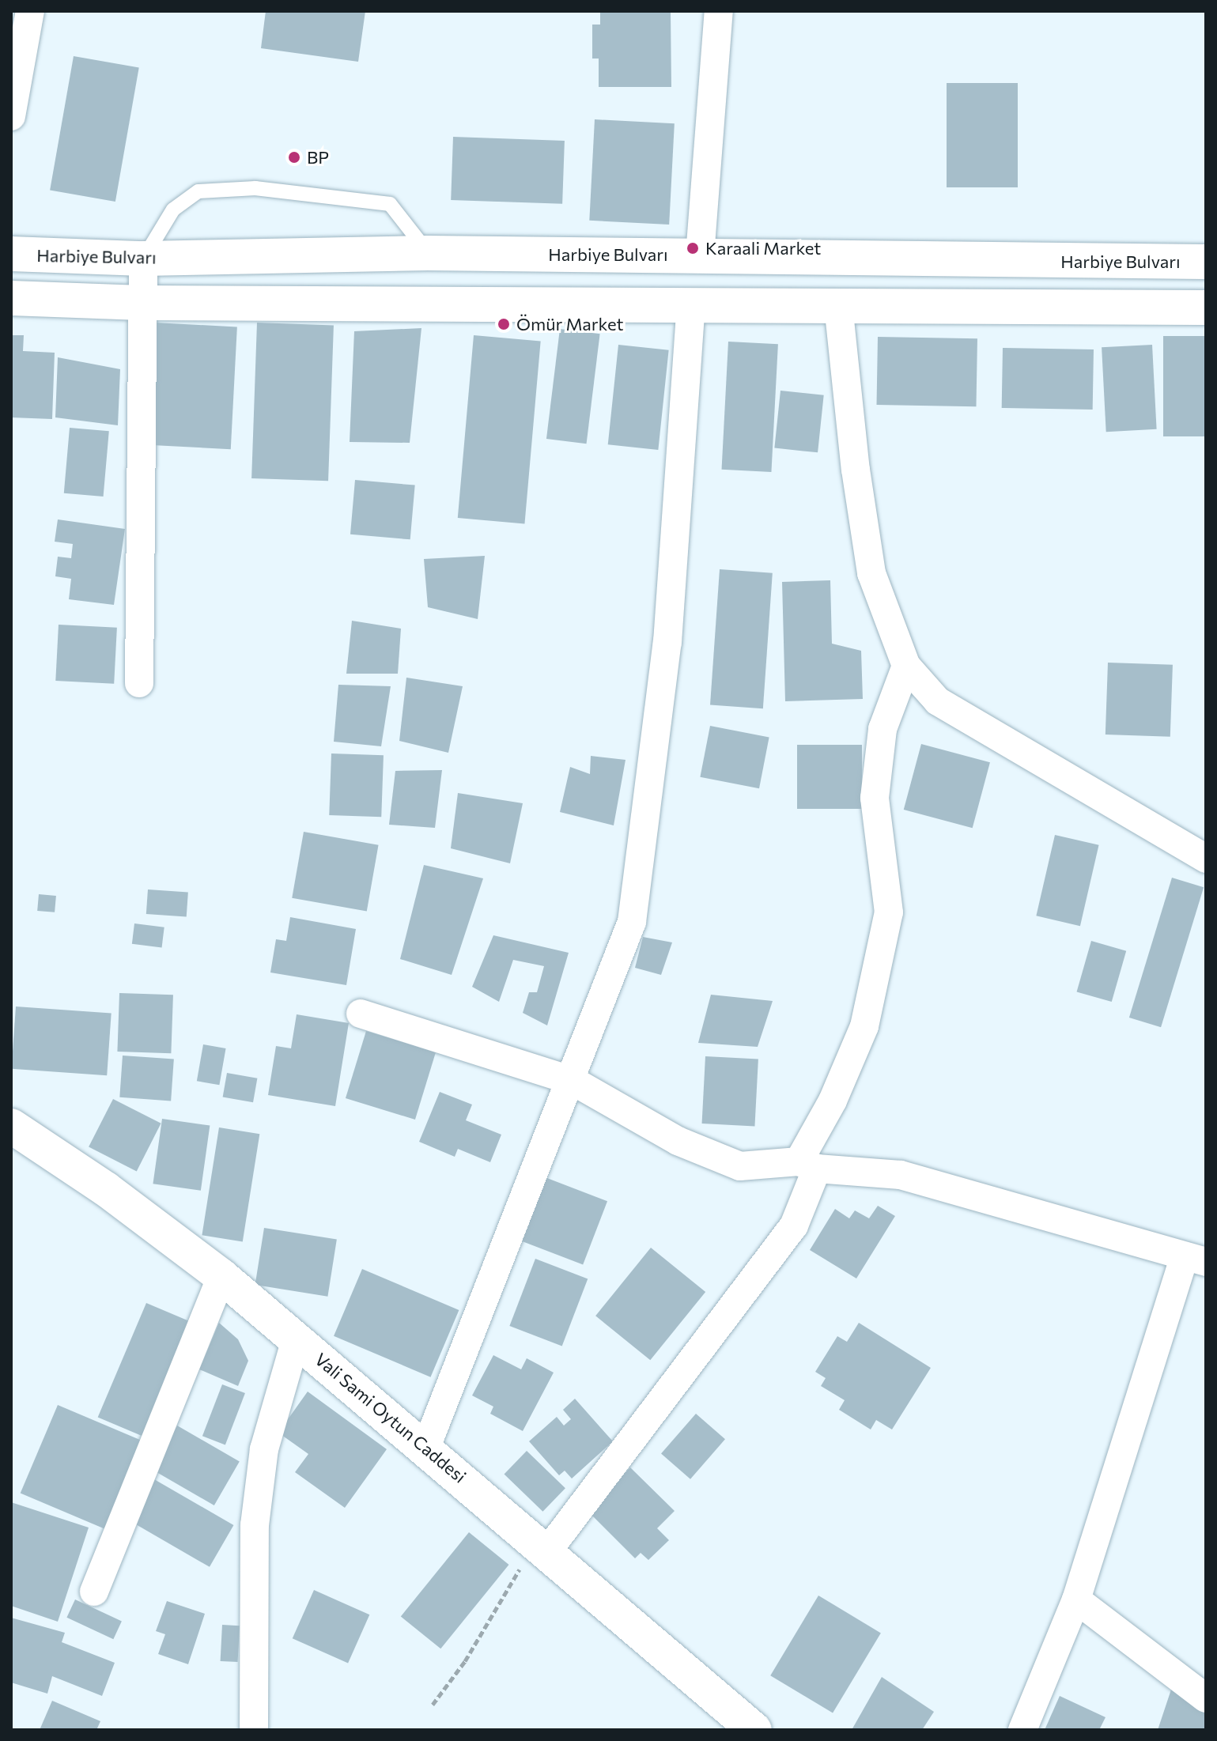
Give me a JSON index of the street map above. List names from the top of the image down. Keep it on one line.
{"streets":{"main road":["Harbiye Bulvarı","Vali Sami Oytun Caddesi"]},"places":["BP","Karaali Market","Ömür Market"]}
